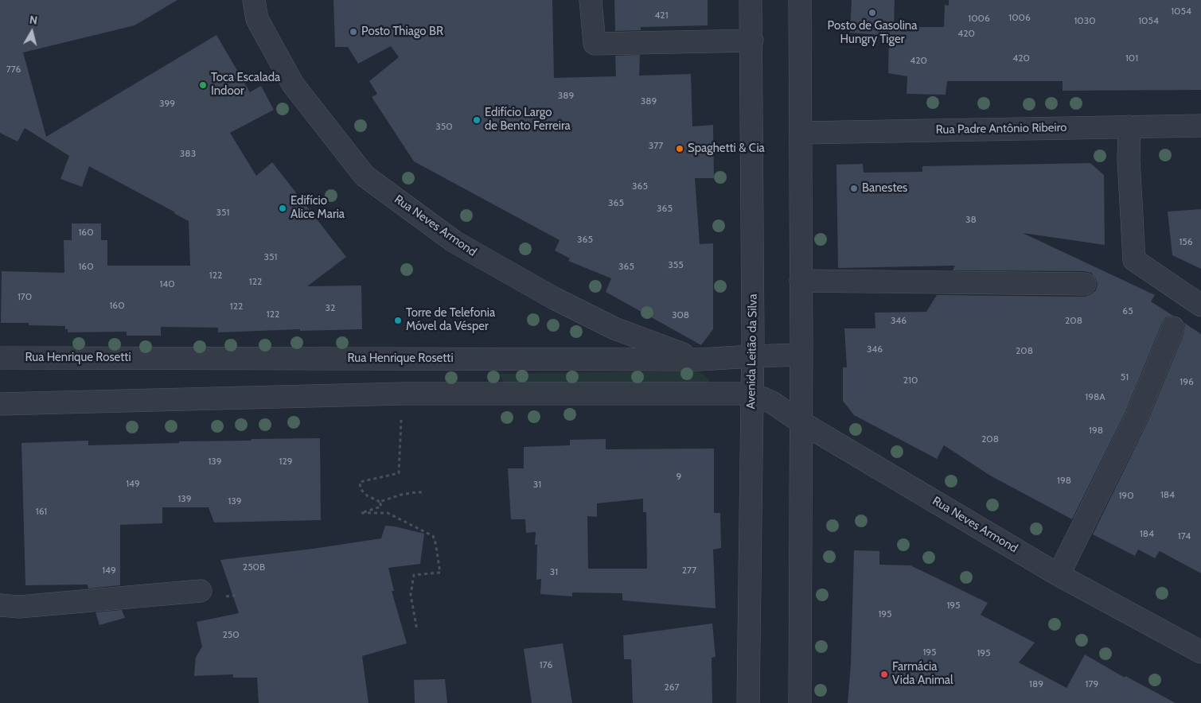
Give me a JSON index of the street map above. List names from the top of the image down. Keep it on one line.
{"streets":{"street":["Rua Padre Antônio Ribeiro","Rua Neves Armond","Avenida Leitão da Silva","Rua Henrique Rosetti"]},"crossings":[["Rua Neves Armond","Avenida Leitão da Silva"],["Rua Neves Armond","Rua Henrique Rosetti"],["Avenida Leitão da Silva","Rua Henrique Rosetti"]],"places":["Posto de Gasolina Hungry Tiger","Posto Thiago BR","Toca Escalada Indoor","Edifício Largo de Bento Ferreira","Spaghetti & Cia","Banestes","Edifício Alice Maria","Torre de Telefonia Móvel da Vésper","Farmácia Vida Animal"],"house_numbers":["1054","421","1006","1006","1030","1054","420","420","101","420","776","389","389","399","350","377","383","365","365","365","351","38","160","365","156","351","355","160","365","122","122","140","170","160","122","32","65","122","308","346","208","346","208","51","210","196","198A","198","208","139","129","9","198","149","31","184","190","139","139","161","184","174","250B","149","277","31","195","195","250","195","195","176","189","179","267"],"north":"top"}
